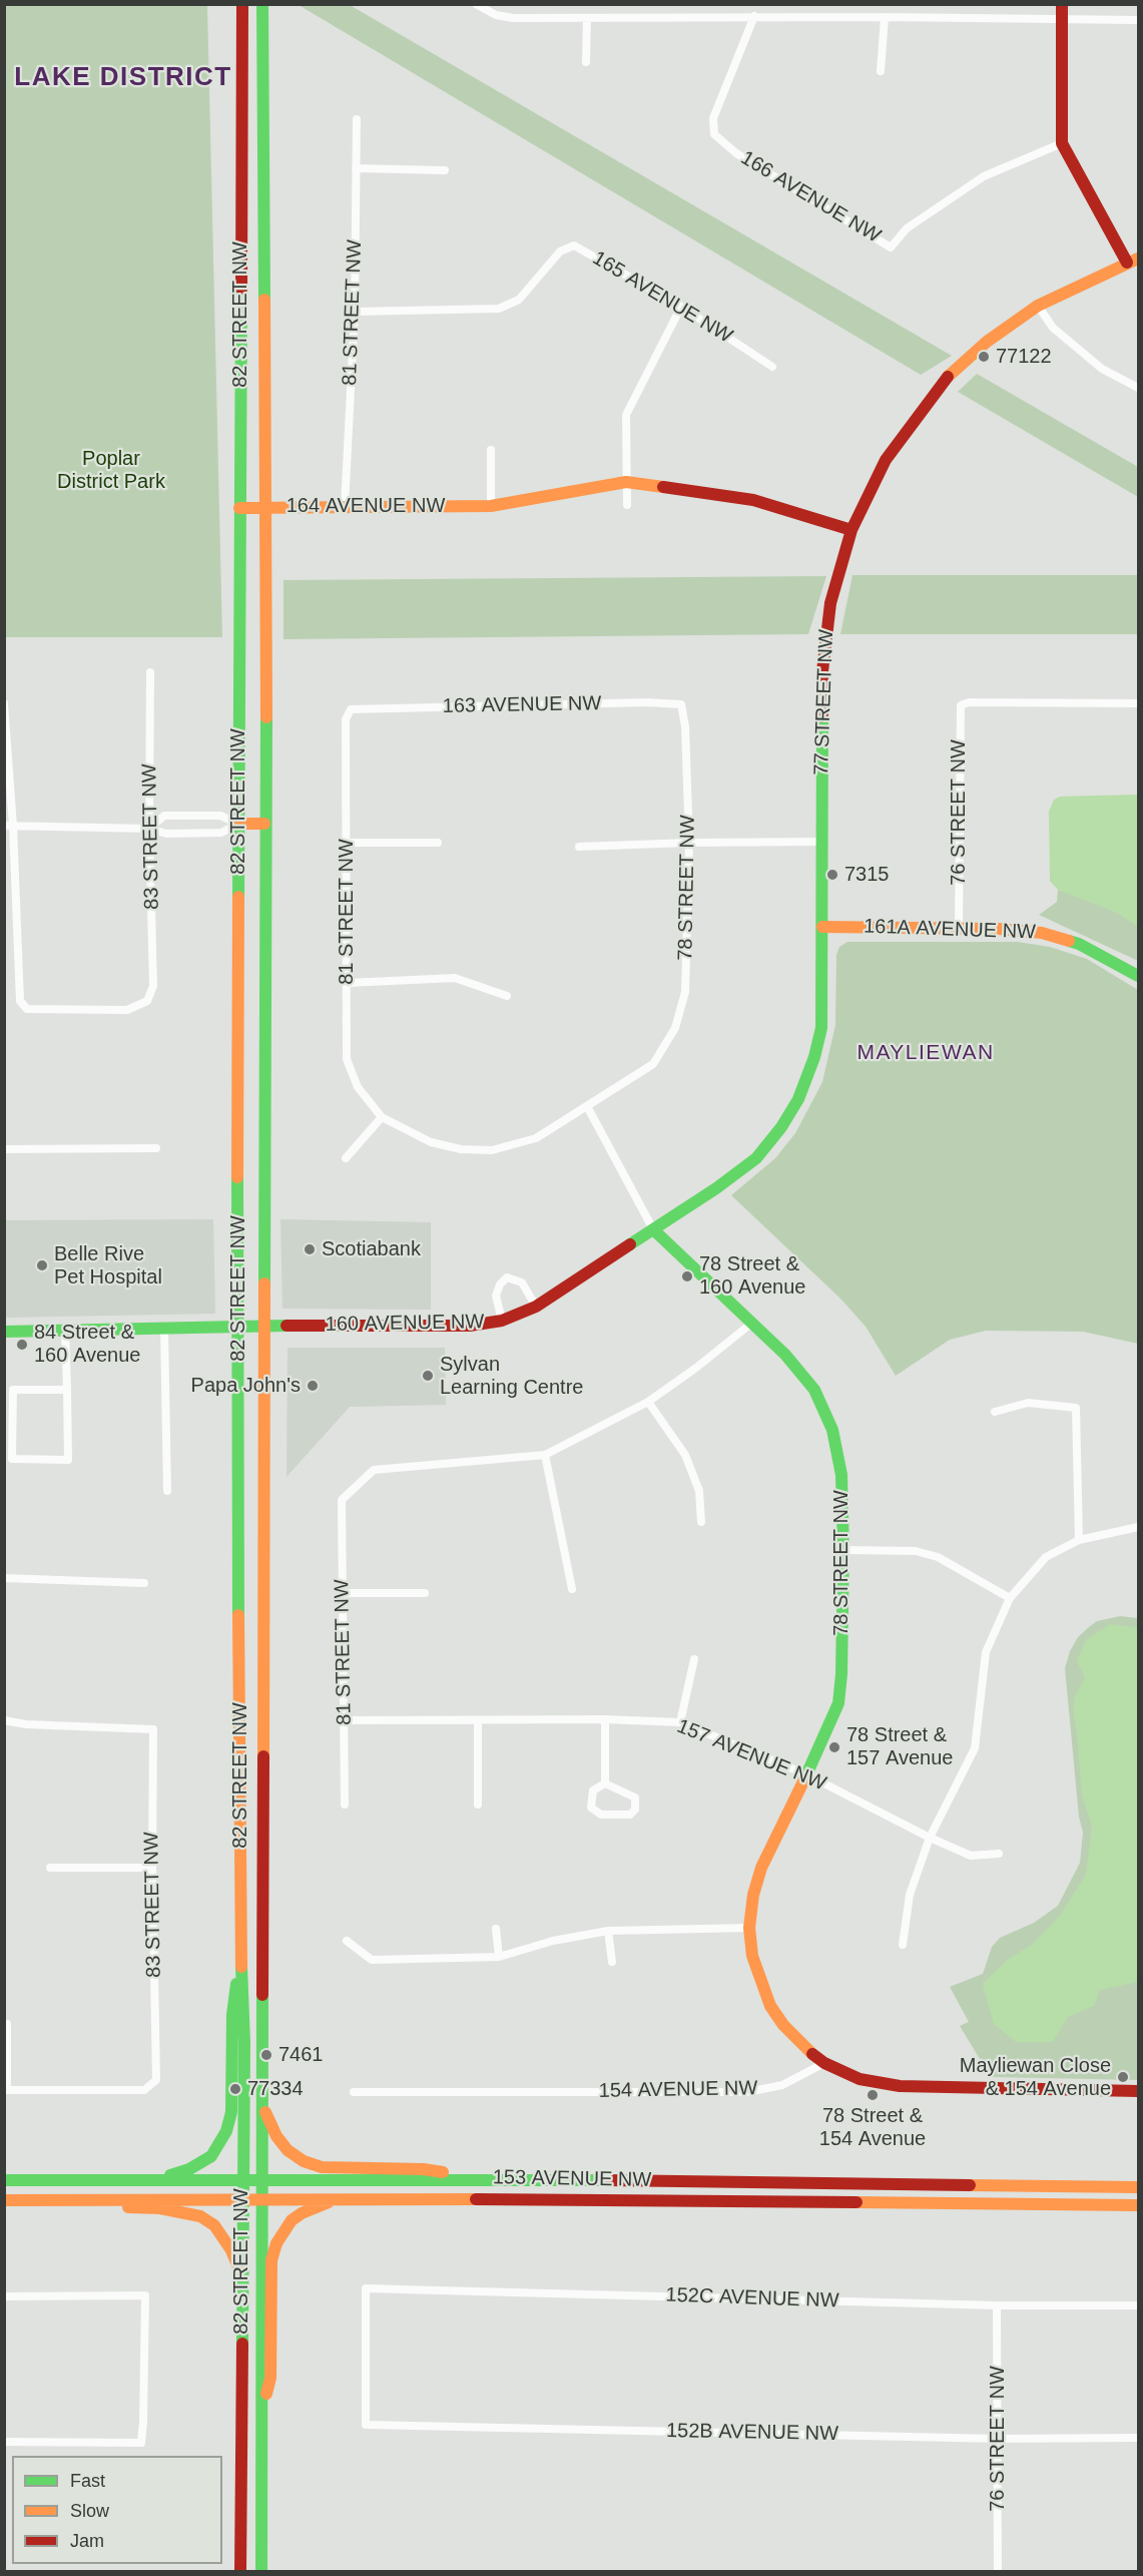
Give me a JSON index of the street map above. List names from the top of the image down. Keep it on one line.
{"streets":{"main road":["82 STREET NW","164 AVENUE NW","77 STREET NW","78 STREET NW","161A AVENUE NW","160 AVENUE NW","153 AVENUE NW"],"street":["166 AVENUE NW","165 AVENUE NW","81 STREET NW","163 AVENUE NW","76 STREET NW","83 STREET NW","157 AVENUE NW","154 AVENUE NW","152C AVENUE NW","152B AVENUE NW"]},"crossings":[["165 AVENUE NW","81 STREET NW"],["81 STREET NW","164 AVENUE NW"],["81 STREET NW","163 AVENUE NW"],["81 STREET NW","157 AVENUE NW"],["82 STREET NW","164 AVENUE NW"],["82 STREET NW","160 AVENUE NW"],["82 STREET NW","153 AVENUE NW"],["164 AVENUE NW","77 STREET NW"],["77 STREET NW","161A AVENUE NW"],["77 STREET NW","160 AVENUE NW"],["163 AVENUE NW","78 STREET NW"],["76 STREET NW","161A AVENUE NW"],["76 STREET NW","152C AVENUE NW"],["76 STREET NW","152B AVENUE NW"],["78 STREET NW","160 AVENUE NW"],["78 STREET NW","157 AVENUE NW"],["78 STREET NW","154 AVENUE NW"],["152C AVENUE NW","152B AVENUE NW"]],"districts":["LAKE DISTRICT","MAYLIEWAN"],"parks":["Poplar District Park"],"places":["77122","7315","Scotiabank","Belle Rive Pet Hospital","78 Street & 160 Avenue","84 Street & 160 Avenue","Sylvan Learning Centre","Papa John's","78 Street & 157 Avenue","7461","Mayliewan Close & 154 Avenue","77334","78 Street & 154 Avenue"],"legend":["Fast","Slow","Jam"]}
